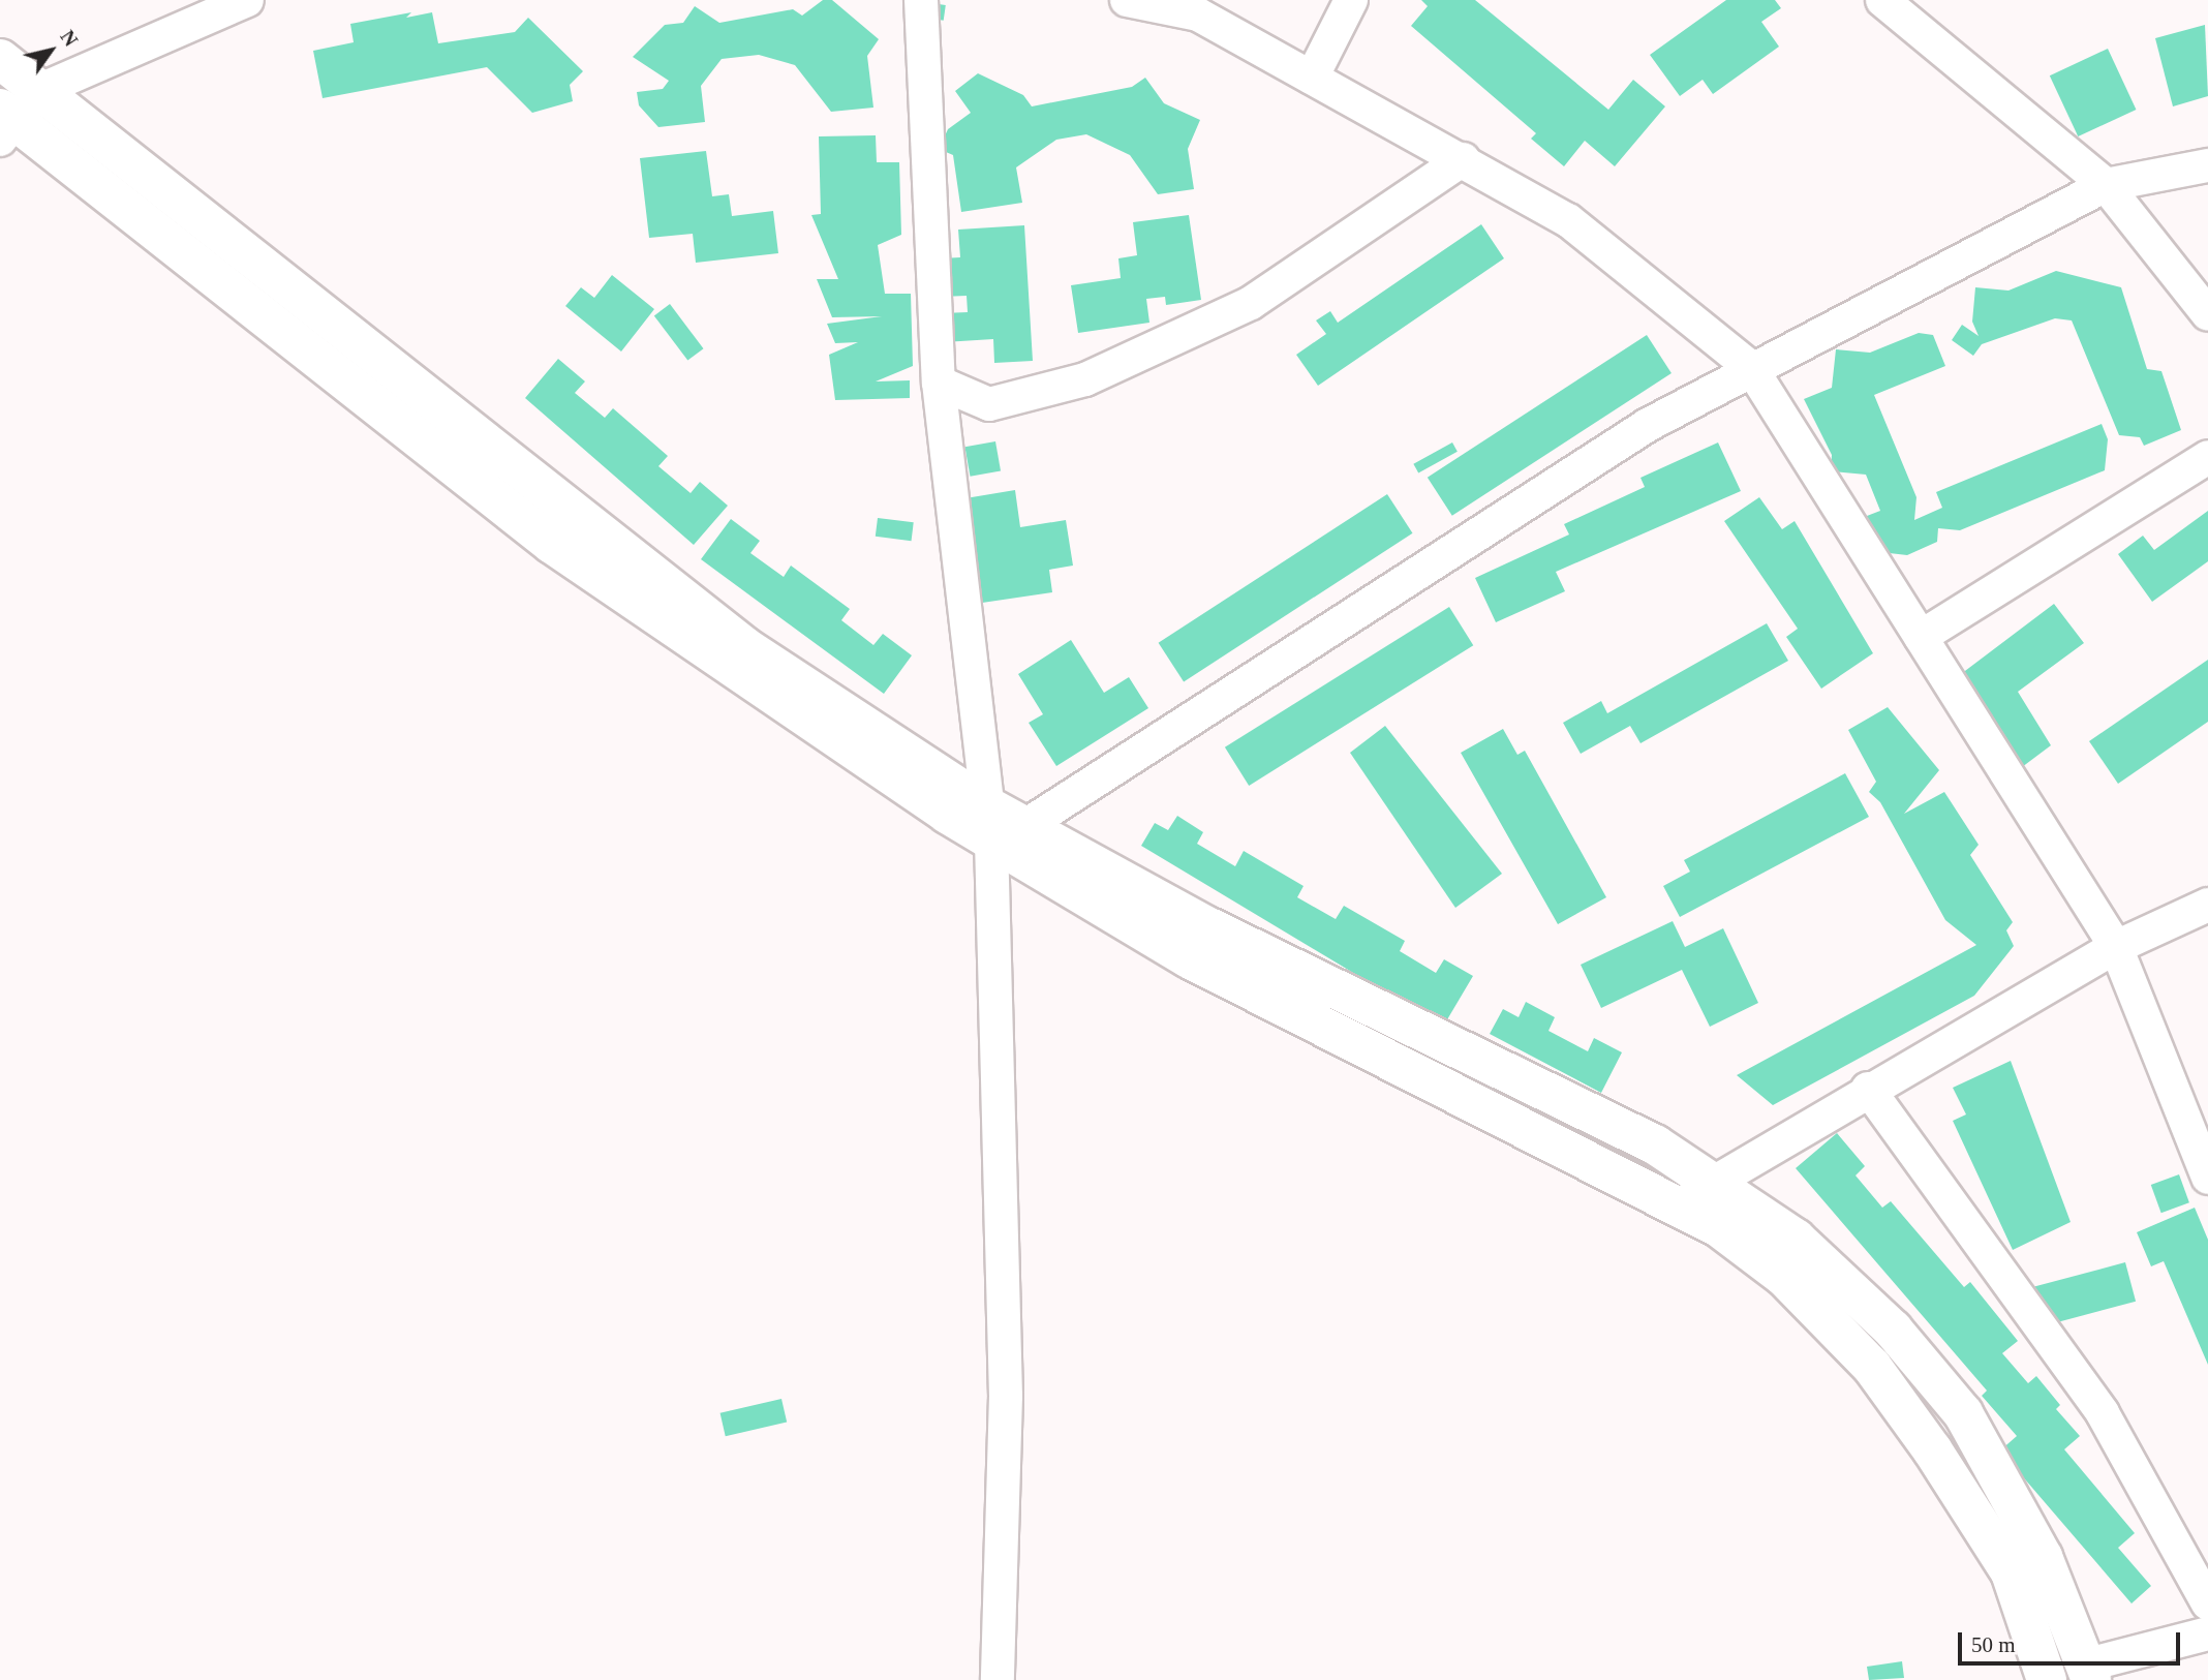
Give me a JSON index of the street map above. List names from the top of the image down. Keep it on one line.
{"scale_bar":"50 m","north":"top right"}
